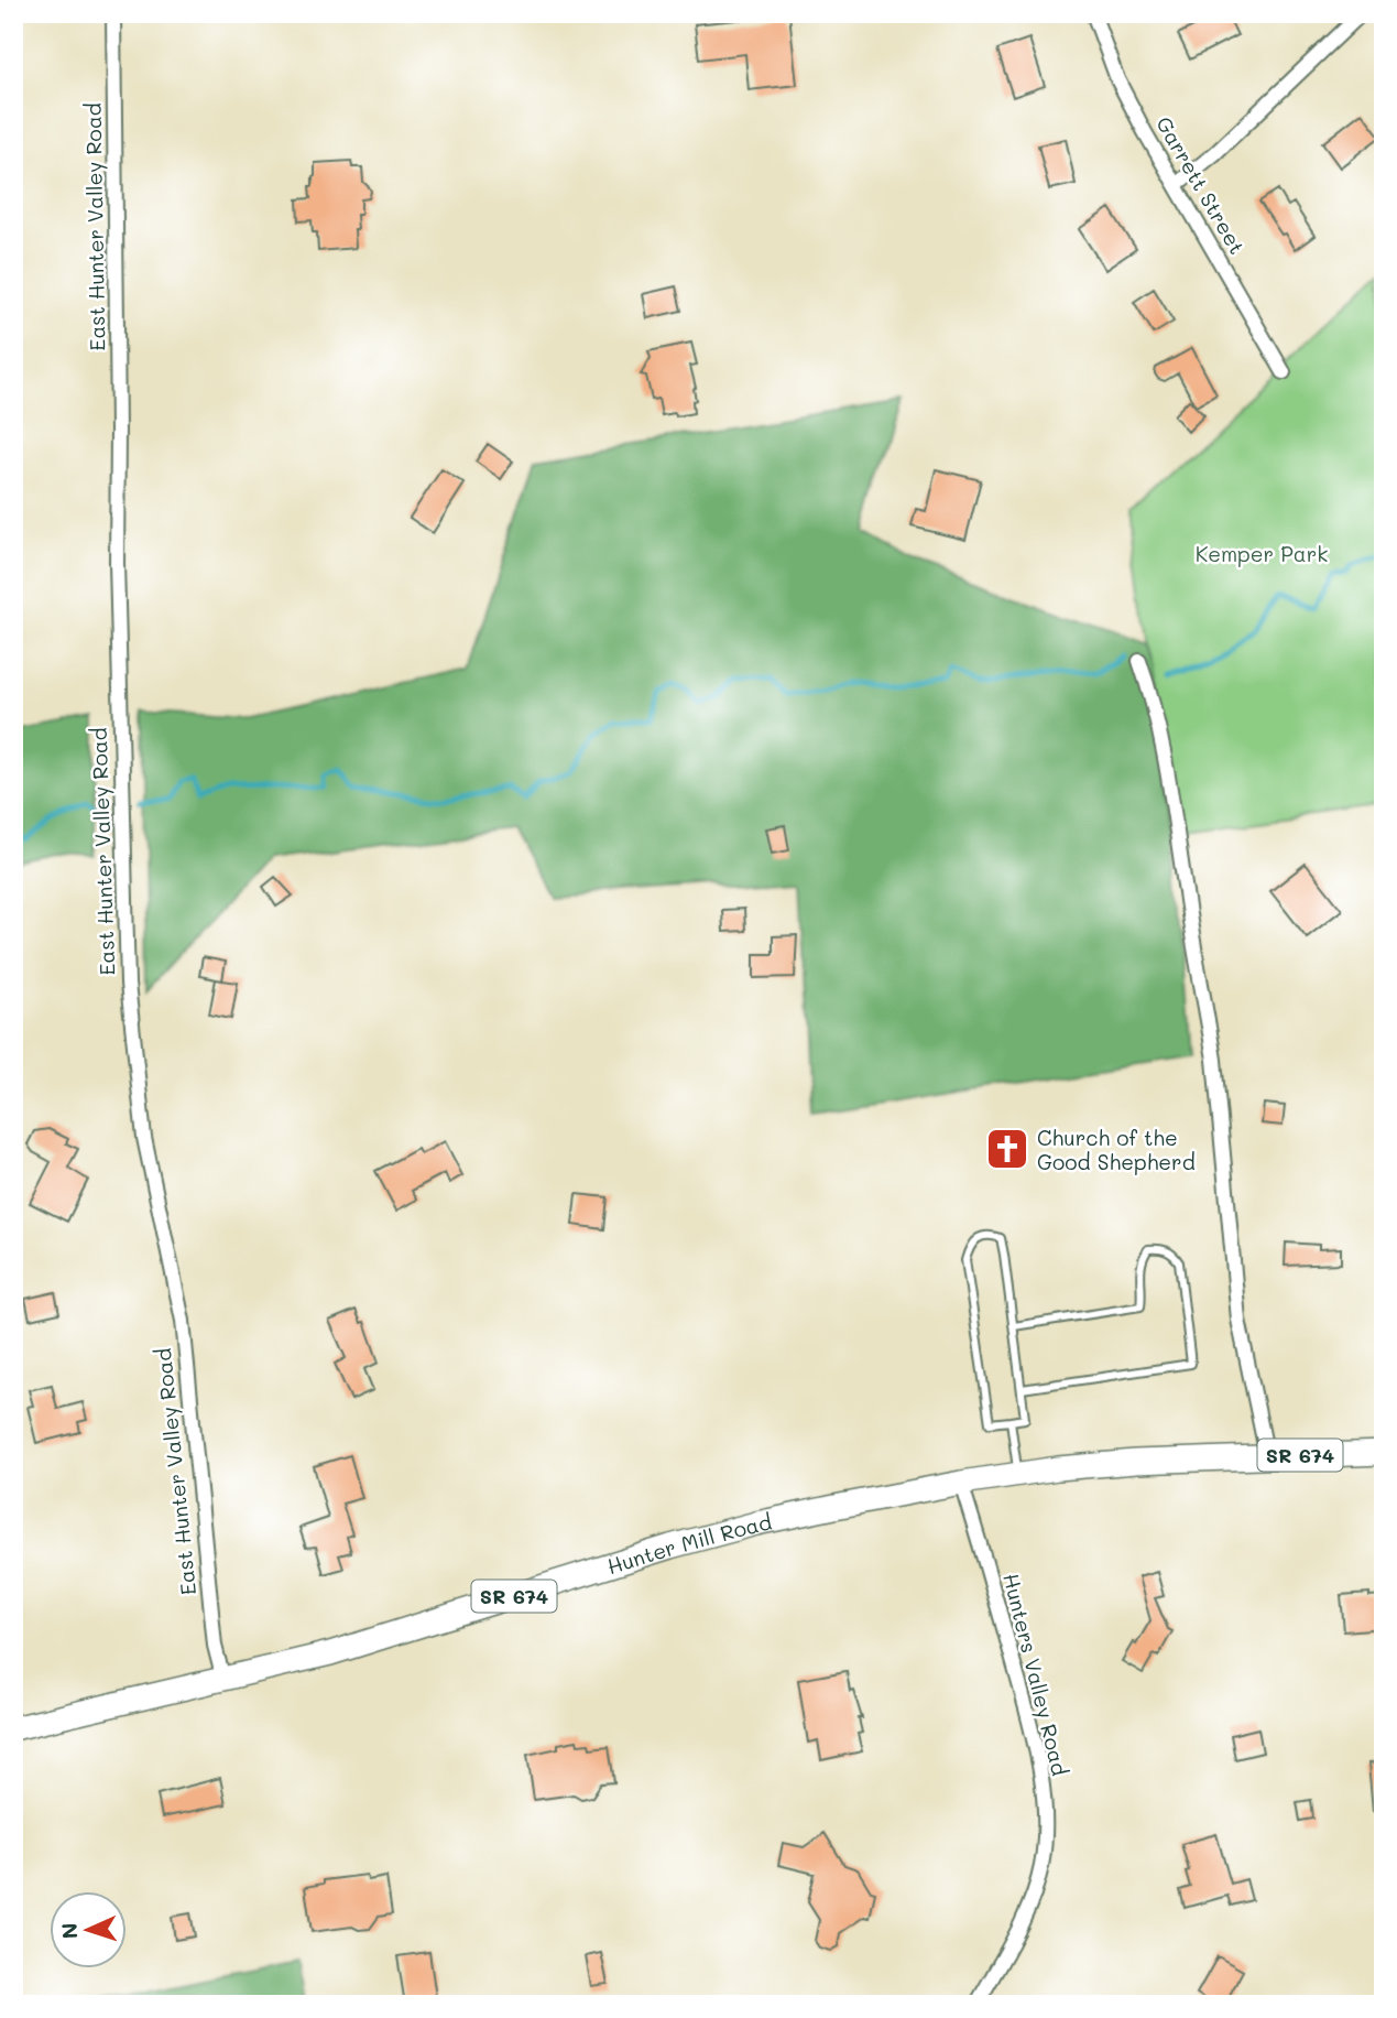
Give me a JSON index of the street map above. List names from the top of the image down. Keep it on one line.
{"streets":{"main road":["SR 674","Hunter Mill Road"],"street":["Garrett Street","East Hunter Valley Road","Hunters Valley Road"]},"crossings":[["East Hunter Valley Road","Hunter Mill Road"],["Hunter Mill Road","Hunters Valley Road"]],"parks":["Kemper Park"],"places":{"church":["Church of the Good Shepherd"]},"north":"left"}
